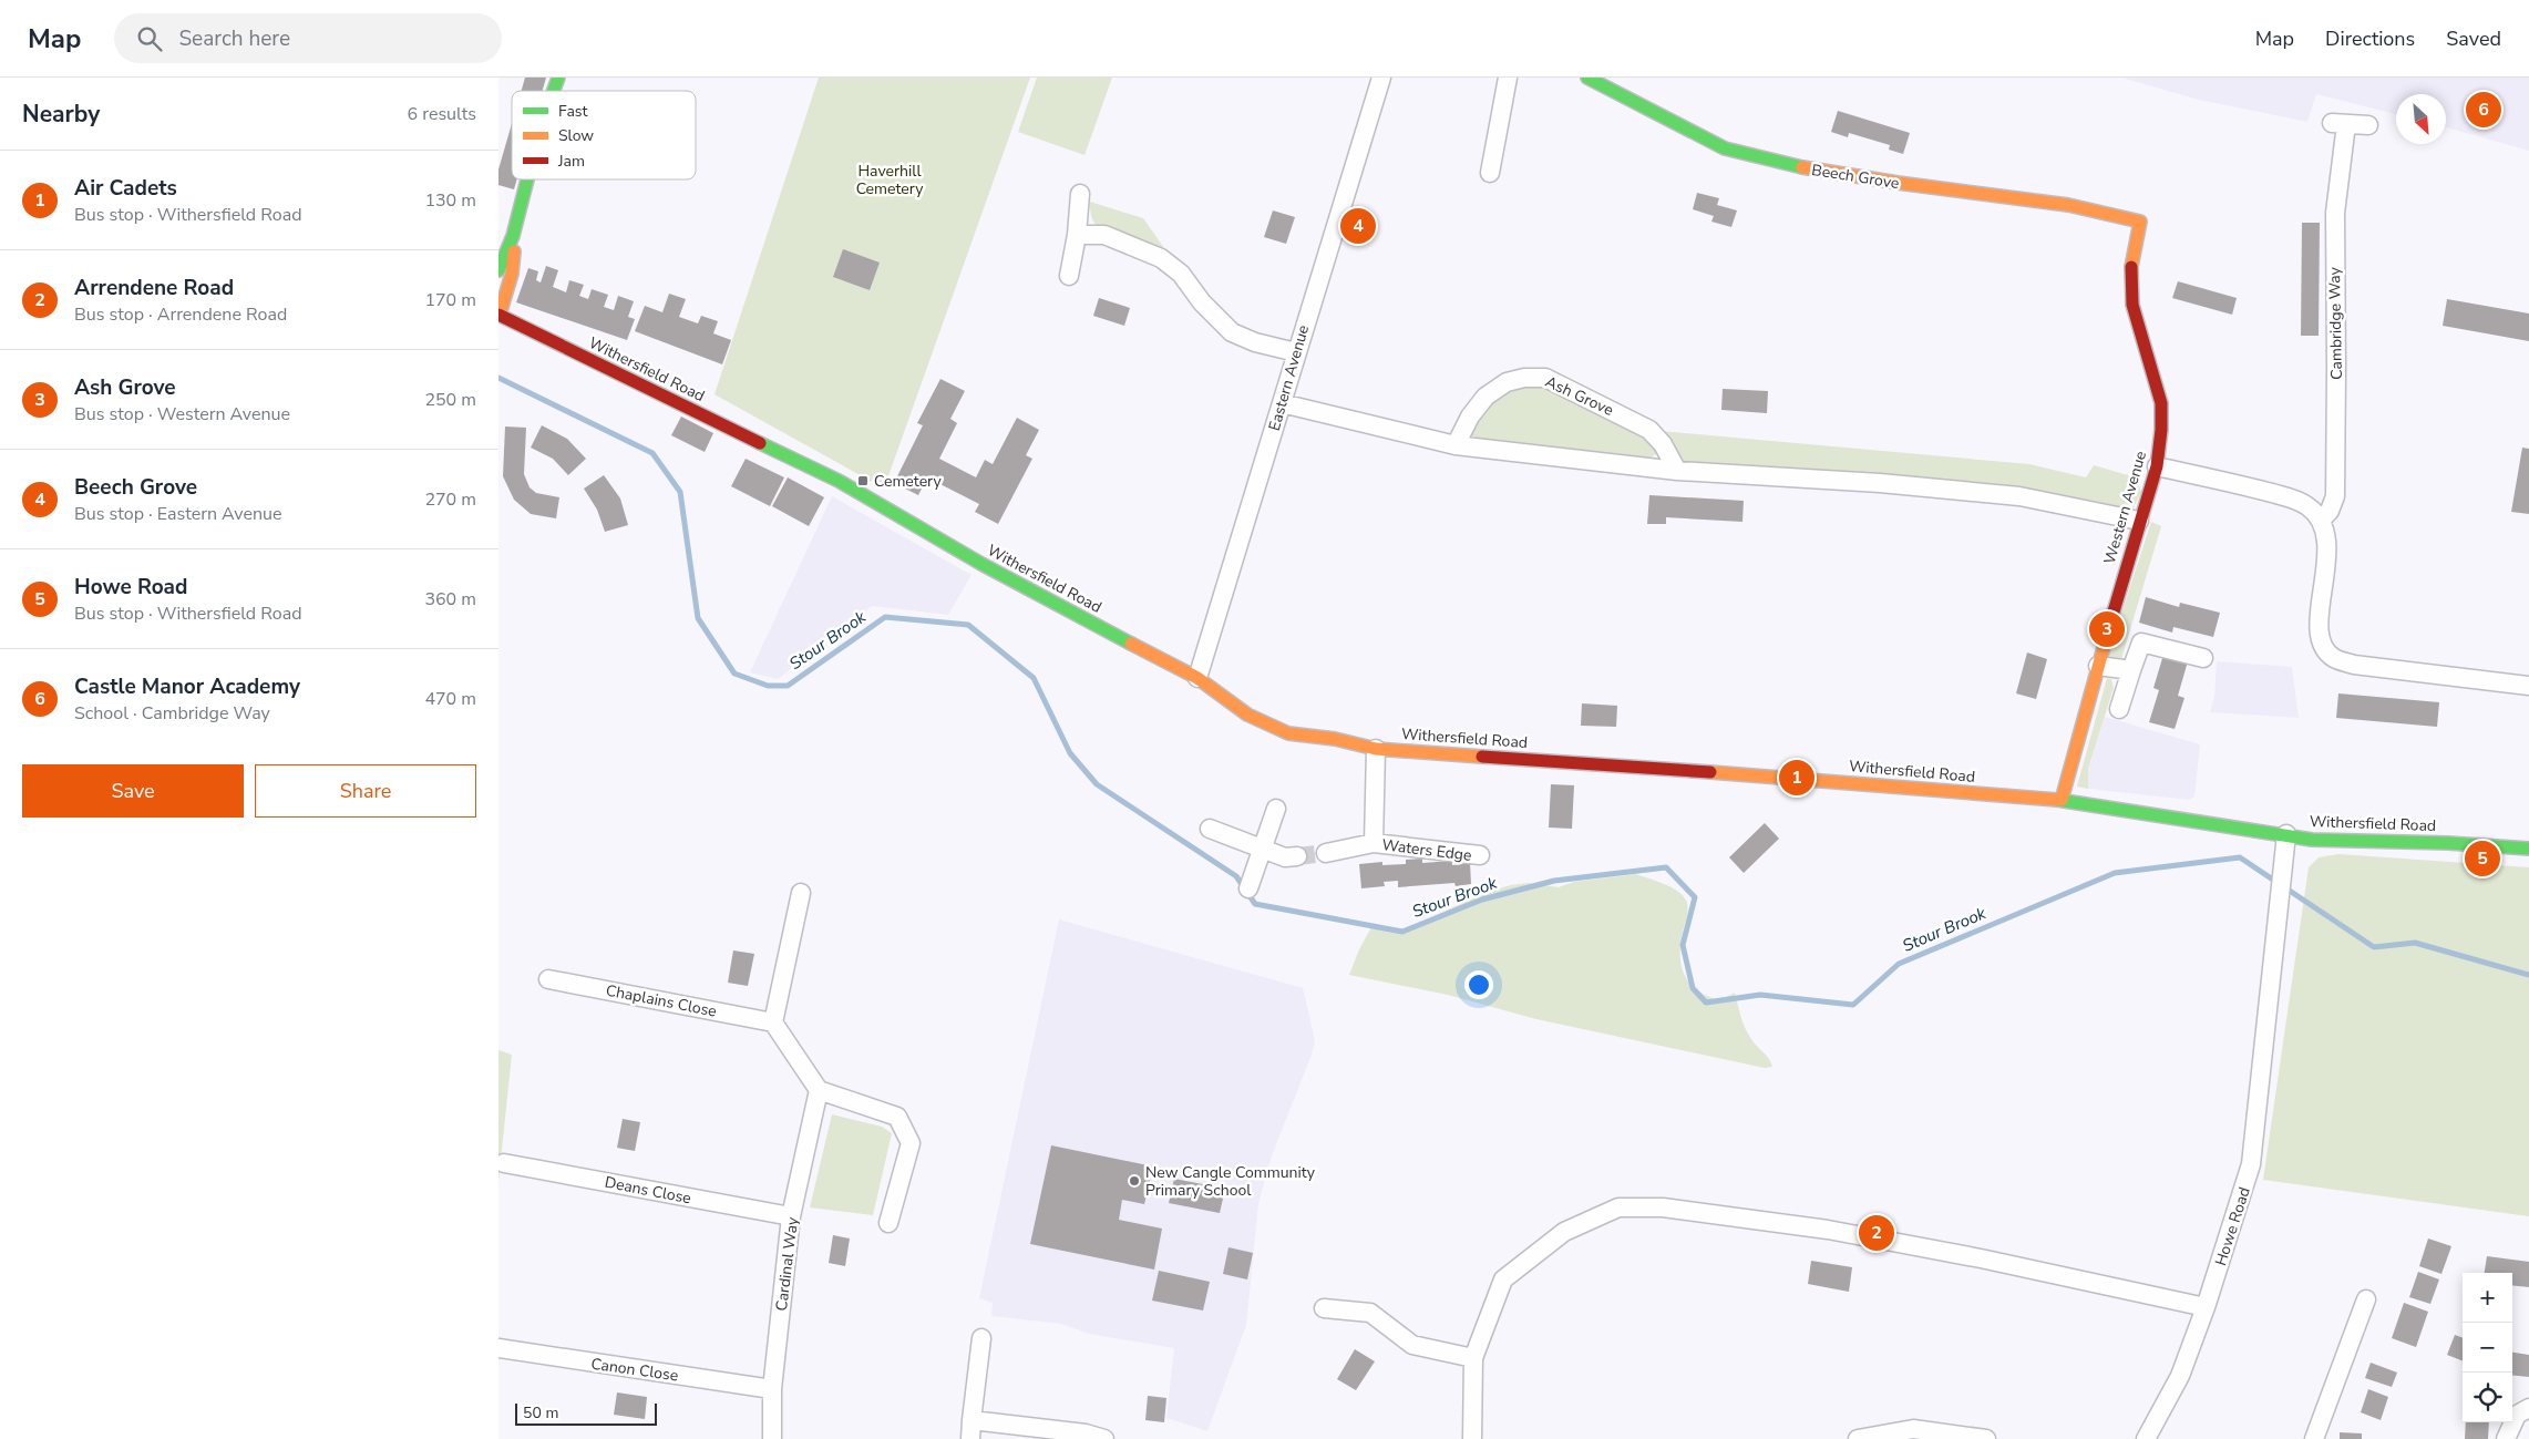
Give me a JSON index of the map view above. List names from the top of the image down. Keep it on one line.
{"streets":{"street":["Beech Grove","Cambridge Way","Withersfield Road","Eastern Avenue","Ash Grove","Western Avenue","Waters Edge","Chaplains Close","Deans Close","Howe Road","Cardinal Way","Canon Close"]},"crossings":[["Beech Grove","Western Avenue"],["Withersfield Road","Eastern Avenue"],["Withersfield Road","Western Avenue"],["Withersfield Road","Waters Edge"],["Withersfield Road","Howe Road"],["Deans Close","Cardinal Way"],["Cardinal Way","Canon Close"]],"water":["Stour Brook"],"parks":["Haverhill Cemetery"],"places":{"transit":["Cemetery"],"other":["New Cangle Community Primary School"]},"legend":["Fast","Slow","Jam"],"scale_bar":"50 m","north":"bottom right","page":{"header":"Map","search":"Search here","nav":["Map","Directions","Saved"],"heading":["Nearby","6 results"],"pins":["6","4","3","1","5","2"],"list":[{"mark":"1","name":"Air Cadets","note":"Bus stop · Withersfield Road","value":"130 m"},{"mark":"2","name":"Arrendene Road","note":"Bus stop · Arrendene Road","value":"170 m"},{"mark":"3","name":"Ash Grove","note":"Bus stop · Western Avenue","value":"250 m"},{"mark":"4","name":"Beech Grove","note":"Bus stop · Eastern Avenue","value":"270 m"},{"mark":"5","name":"Howe Road","note":"Bus stop · Withersfield Road","value":"360 m"},{"mark":"6","name":"Castle Manor Academy","note":"School · Cambridge Way","value":"470 m"}],"buttons":["Save","Share"],"map_buttons":["+","−"],"scale":"50 m"}}
